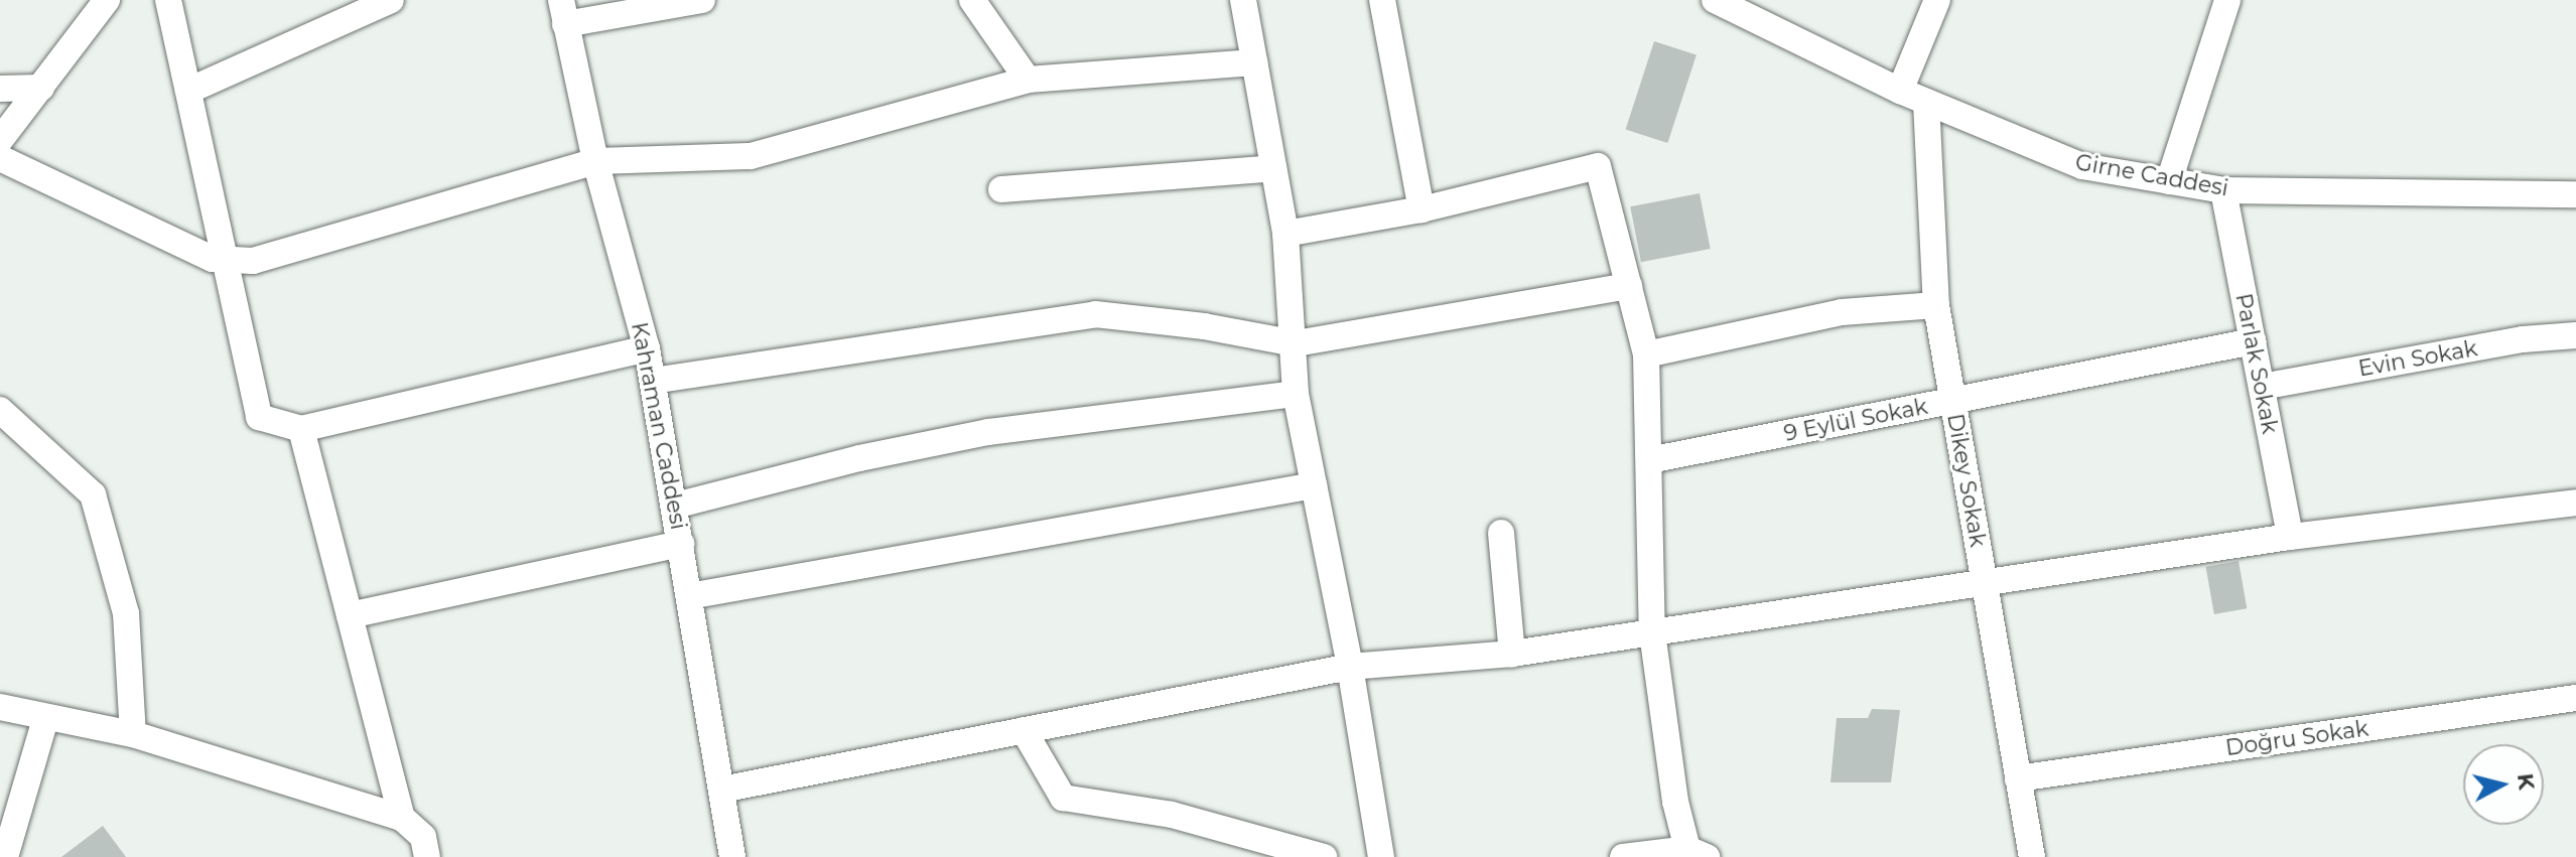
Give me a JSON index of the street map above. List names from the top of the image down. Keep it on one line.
{"streets":{"street":["Girne Caddesi","Evin Sokak","Parlak Sokak","9 Eylül Sokak","Kahraman Caddesi","Dikey Sokak","Doğru Sokak"]},"crossings":[["Girne Caddesi","Parlak Sokak"],["Girne Caddesi","Dikey Sokak"],["Evin Sokak","Parlak Sokak"],["Parlak Sokak","9 Eylül Sokak"],["9 Eylül Sokak","Dikey Sokak"],["Dikey Sokak","Doğru Sokak"]],"north":"right"}
